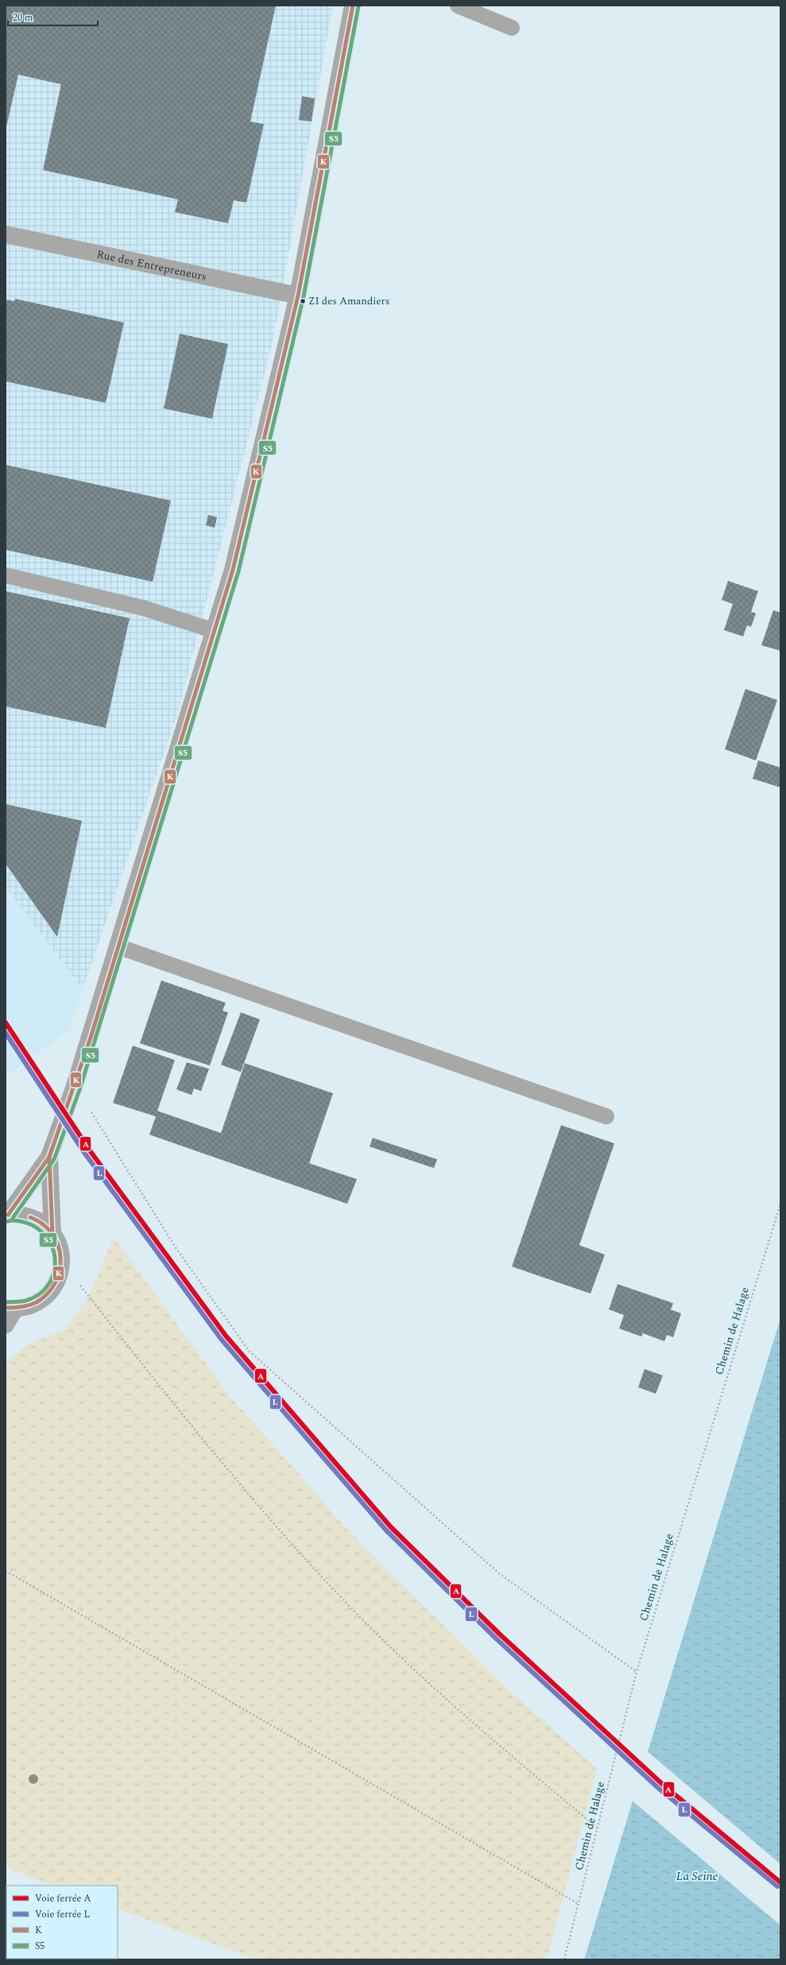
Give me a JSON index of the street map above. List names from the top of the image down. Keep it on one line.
{"streets":{"street":["Rue des Entrepreneurs"],"path":["Chemin de Halage"]},"water":["La Seine"],"places":["ZI des Amandiers"],"lines":["transit line K","transit line S5","rail line A","rail line L"],"legend":["Voie ferrée A","Voie ferrée L","K","S5"],"scale_bar":"20 m"}
